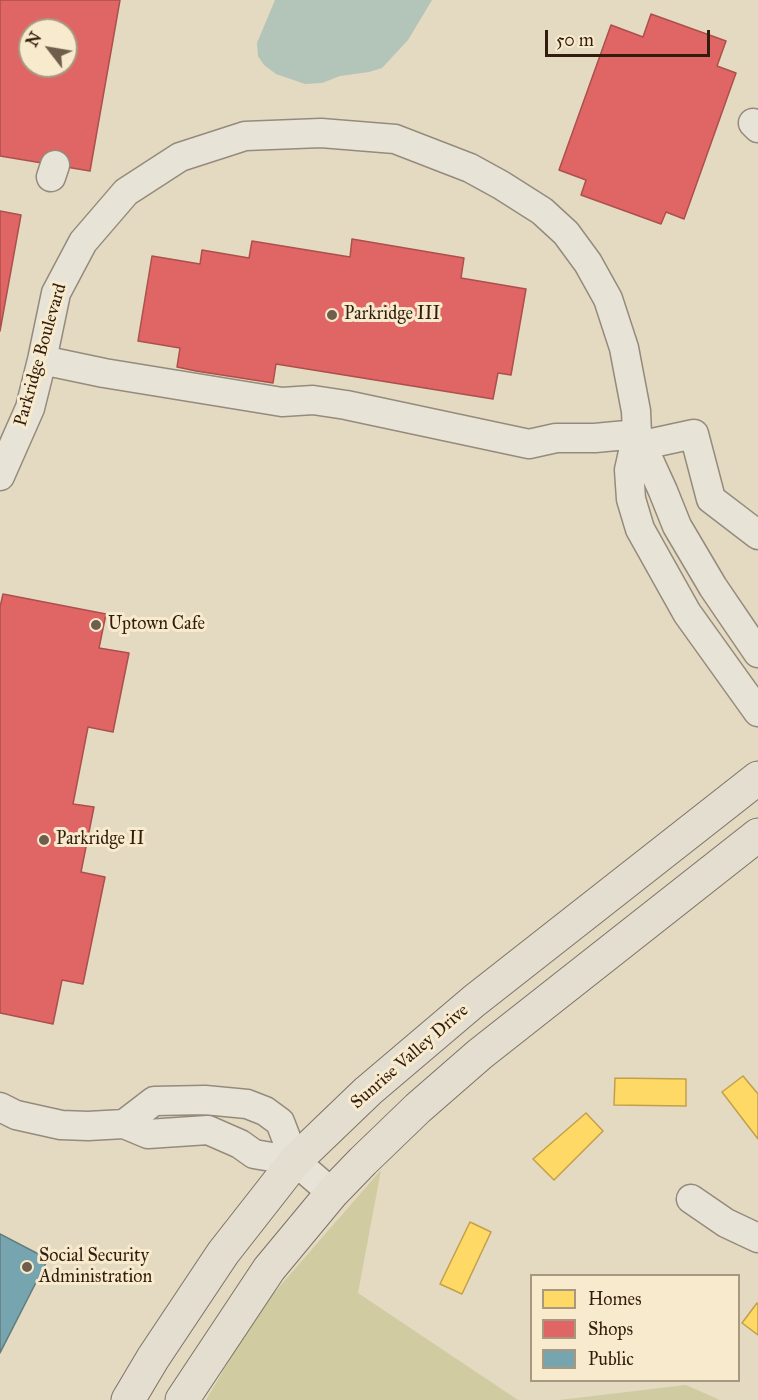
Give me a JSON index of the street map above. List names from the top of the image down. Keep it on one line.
{"streets":{"main road":["Sunrise Valley Drive"],"street":["Parkridge Boulevard"]},"places":["Parkridge III","Uptown Cafe","Parkridge II","Social Security Administration"],"legend":["Homes","Shops","Public"],"scale_bar":"50 m","north":"top left"}
